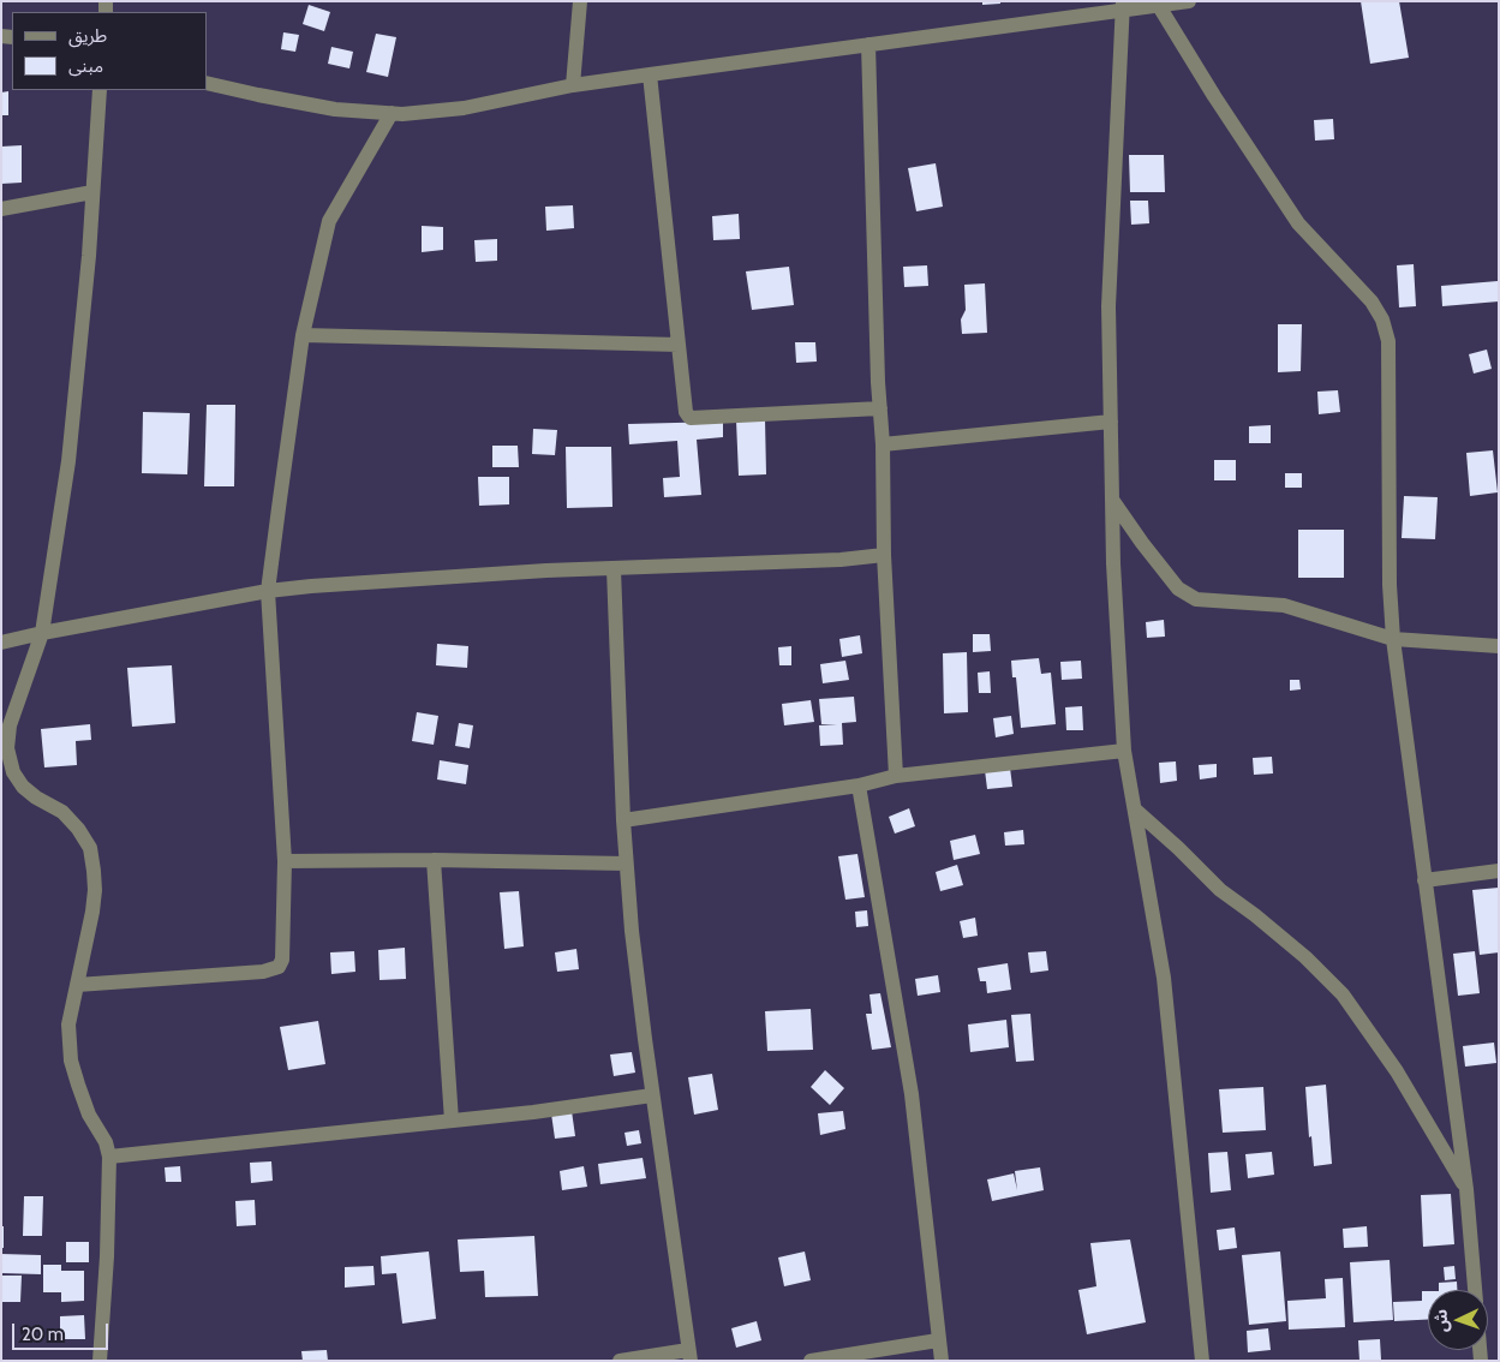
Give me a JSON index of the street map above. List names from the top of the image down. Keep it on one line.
{"legend":["طريق","مبنى"],"scale_bar":"20 m","north":"left"}
